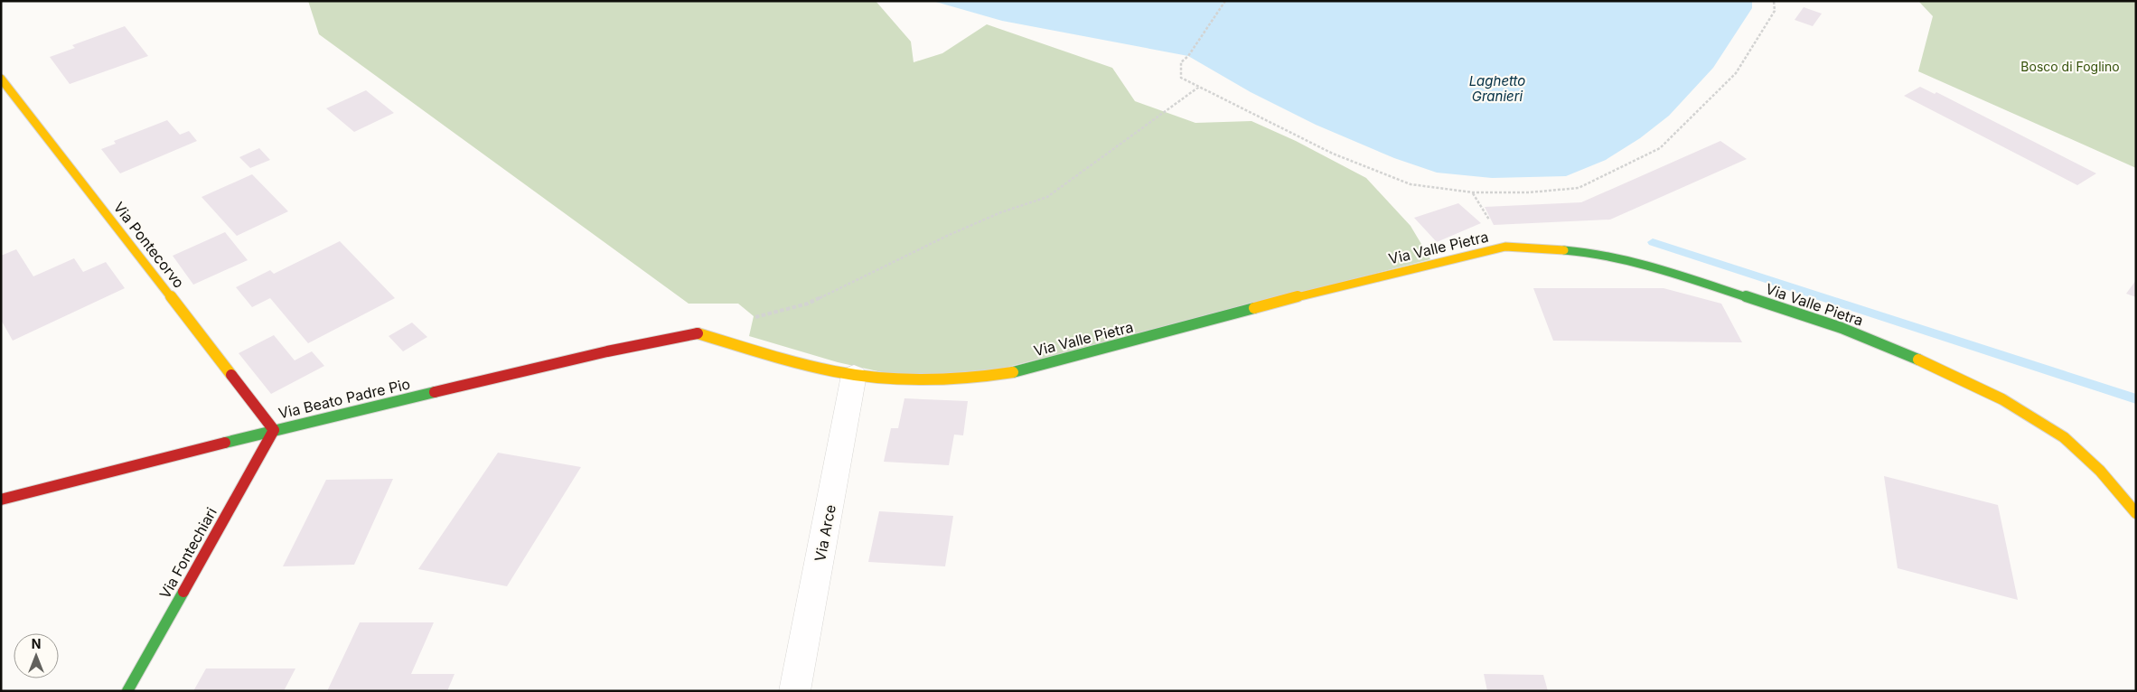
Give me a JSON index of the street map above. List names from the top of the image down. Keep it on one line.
{"streets":{"street":["Via Pontecorvo","Via Valle Pietra","Via Beato Padre Pio","Via Arce","Via Fontechiari"]},"crossings":[["Via Pontecorvo","Via Beato Padre Pio"],["Via Pontecorvo","Via Fontechiari"],["Via Valle Pietra","Via Beato Padre Pio"],["Via Valle Pietra","Via Arce"],["Via Beato Padre Pio","Via Fontechiari"]],"water":["Laghetto Granieri"],"parks":["Bosco di Foglino"],"north":"top"}
